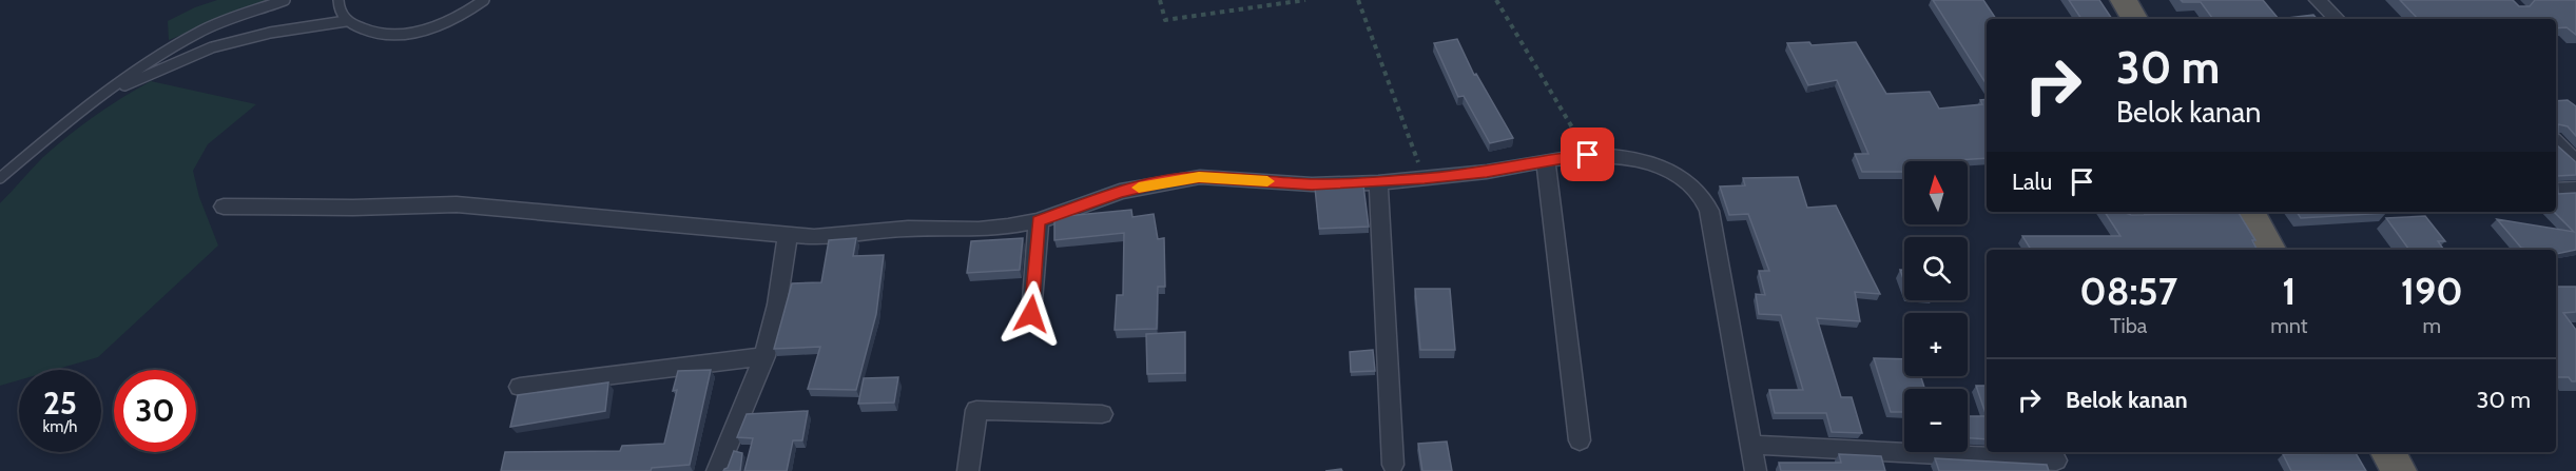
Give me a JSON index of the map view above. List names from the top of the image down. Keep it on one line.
{"north":"top","page":{"turn":["30 m","Belok kanan"],"then":"Lalu","map_buttons":["+","−"],"eta":["08:57","Tiba","1","mnt","190","m"],"list":[{"name":"Belok kanan","value":"30 m"}],"speed":"25 km/h","limit":"30"}}
